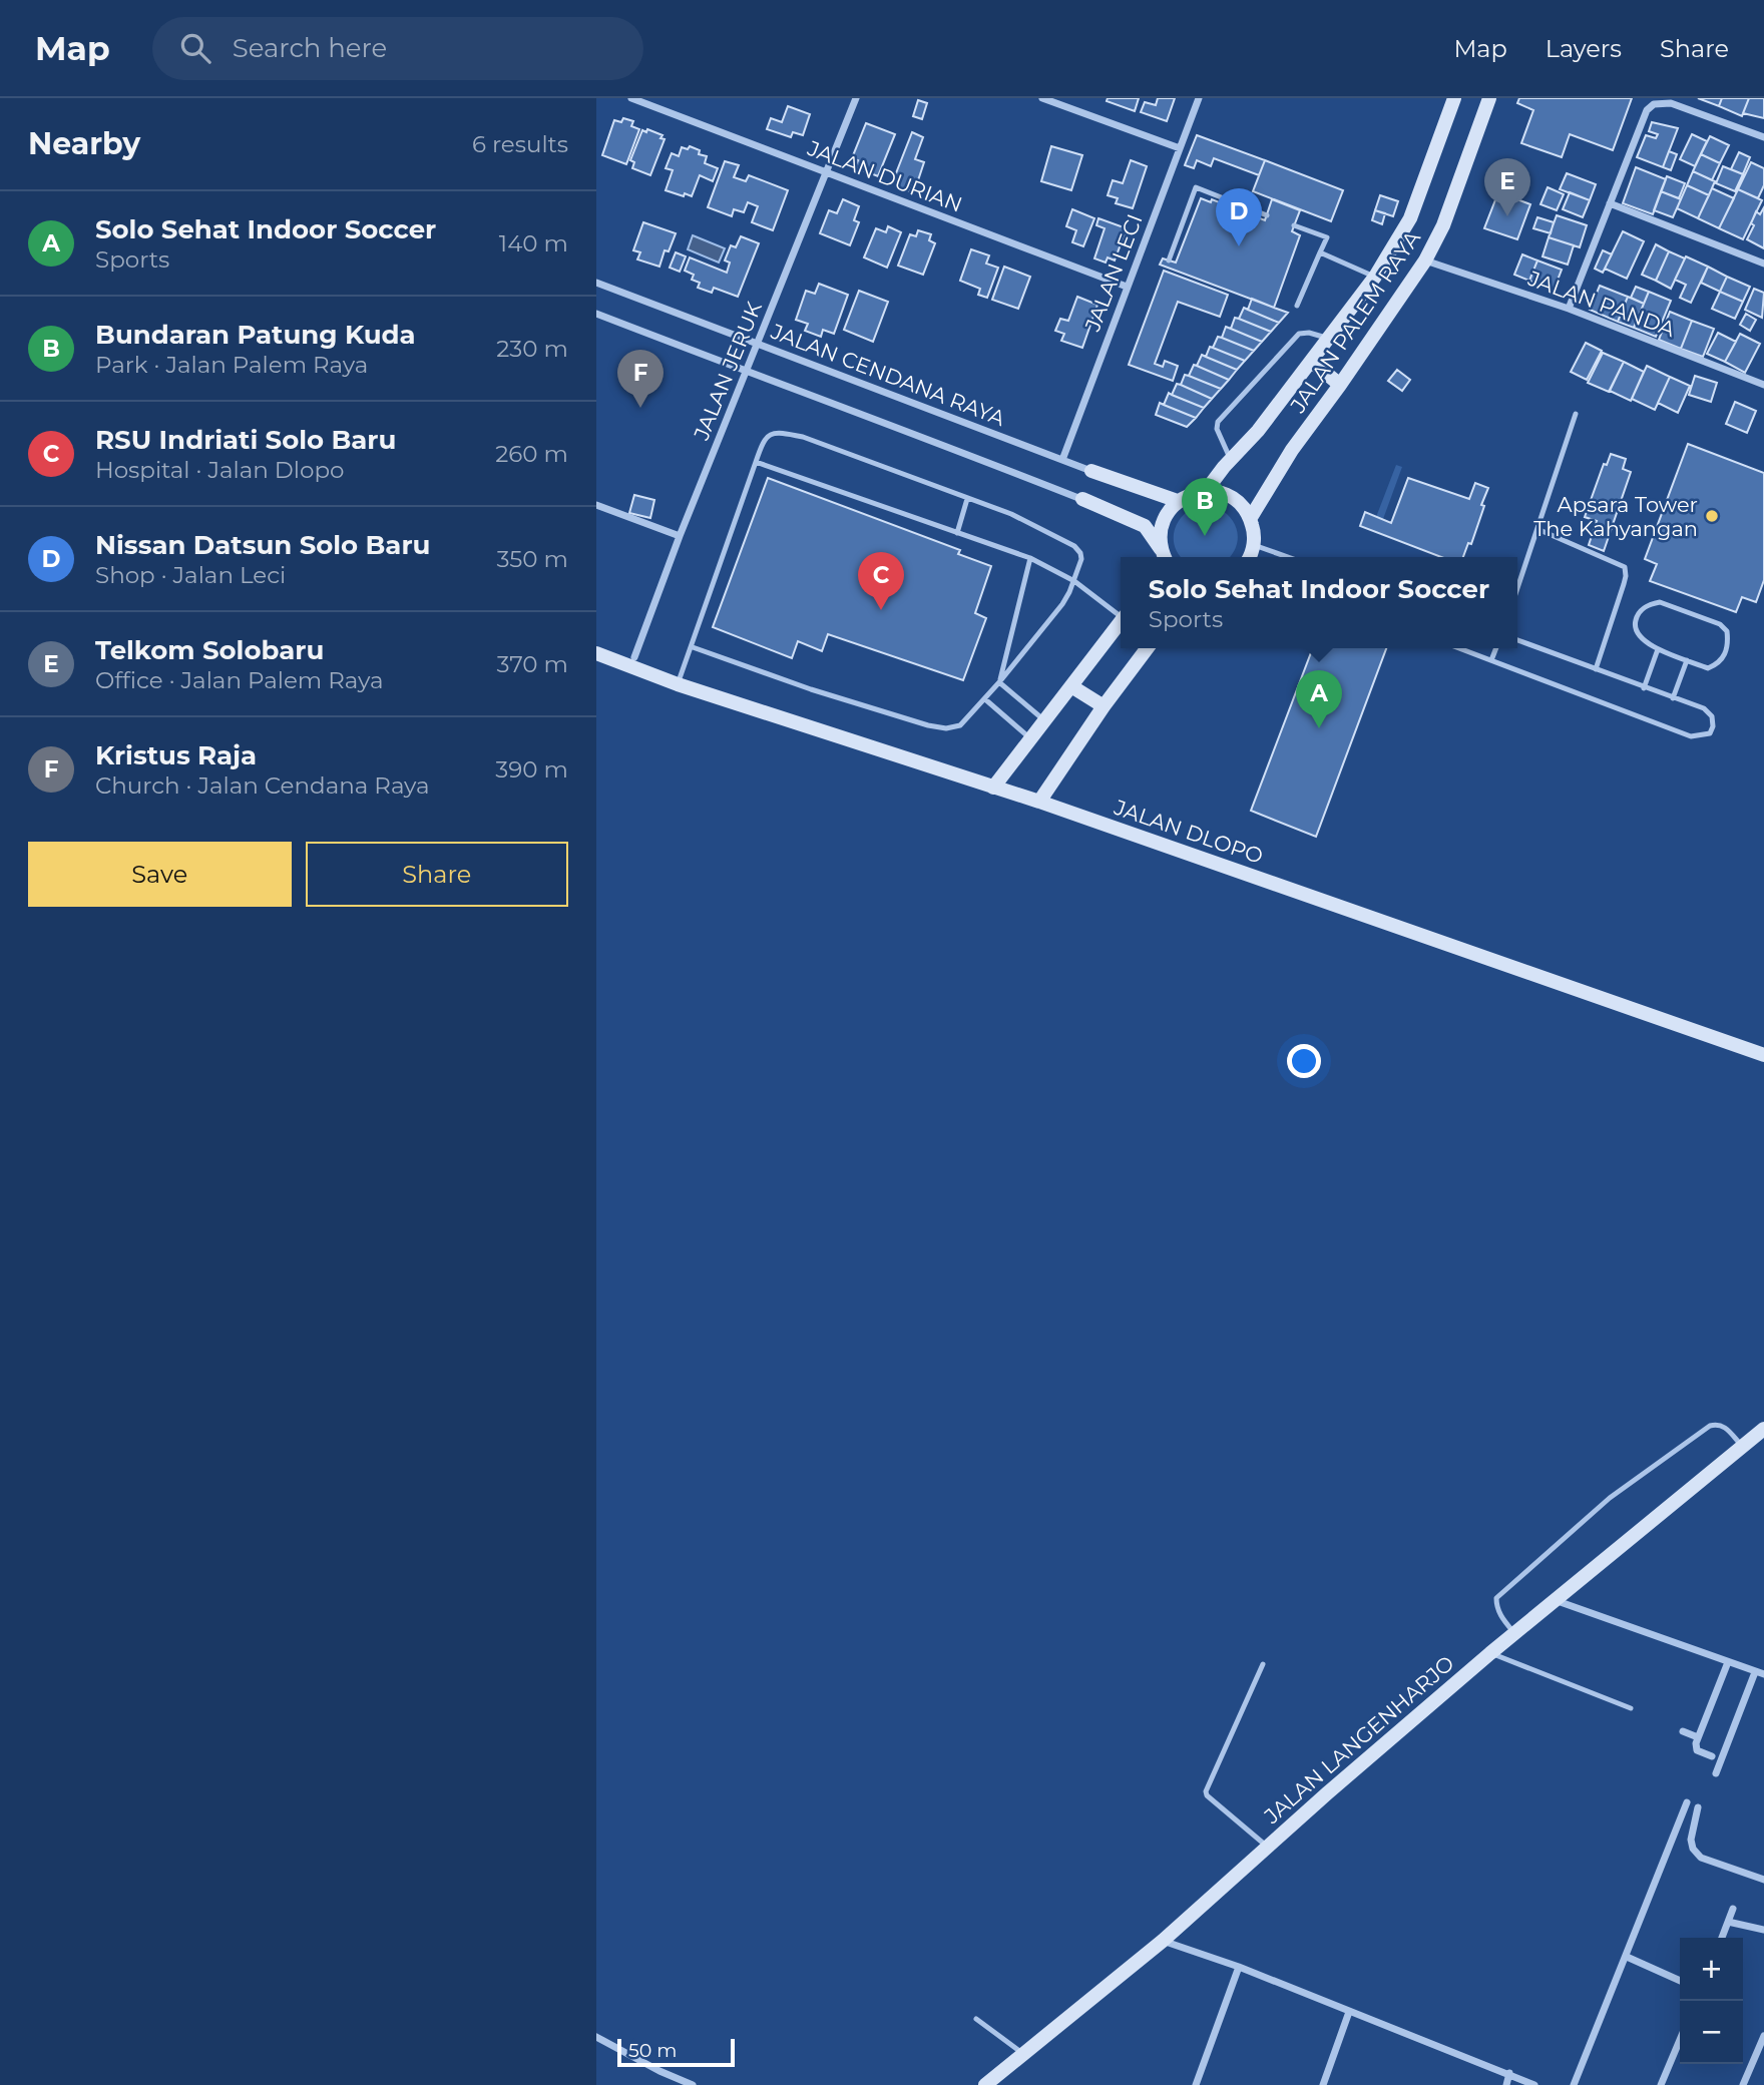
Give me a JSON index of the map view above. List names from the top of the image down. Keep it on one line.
{"streets":{"street":["JALAN DURIAN","JALAN LECI","JALAN PANDA","JALAN PALEM RAYA","JALAN JERUK","JALAN CENDANA RAYA","JALAN DLOPO","JALAN LANGENHARJO"]},"crossings":[["JALAN DURIAN","JALAN LECI"],["JALAN DURIAN","JALAN JERUK"],["JALAN LECI","JALAN CENDANA RAYA"],["JALAN PANDA","JALAN PALEM RAYA"],["JALAN JERUK","JALAN CENDANA RAYA"]],"places":["Apsara Tower The Kahyangan"],"scale_bar":"50 m","page":{"header":"Map","search":"Search here","nav":["Map","Layers","Share"],"heading":["Nearby","6 results"],"pins":["E","D","F","B","C","A"],"list":[{"mark":"A","name":"Solo Sehat Indoor Soccer","note":"Sports","value":"140 m"},{"mark":"B","name":"Bundaran Patung Kuda","note":"Park · Jalan Palem Raya","value":"230 m"},{"mark":"C","name":"RSU Indriati Solo Baru","note":"Hospital · Jalan Dlopo","value":"260 m"},{"mark":"D","name":"Nissan Datsun Solo Baru","note":"Shop · Jalan Leci","value":"350 m"},{"mark":"E","name":"Telkom Solobaru","note":"Office · Jalan Palem Raya","value":"370 m"},{"mark":"F","name":"Kristus Raja","note":"Church · Jalan Cendana Raya","value":"390 m"}],"popup":["Solo Sehat Indoor Soccer","Sports"],"buttons":["Save","Share"],"map_buttons":["+","−"],"scale":"50 m"}}
